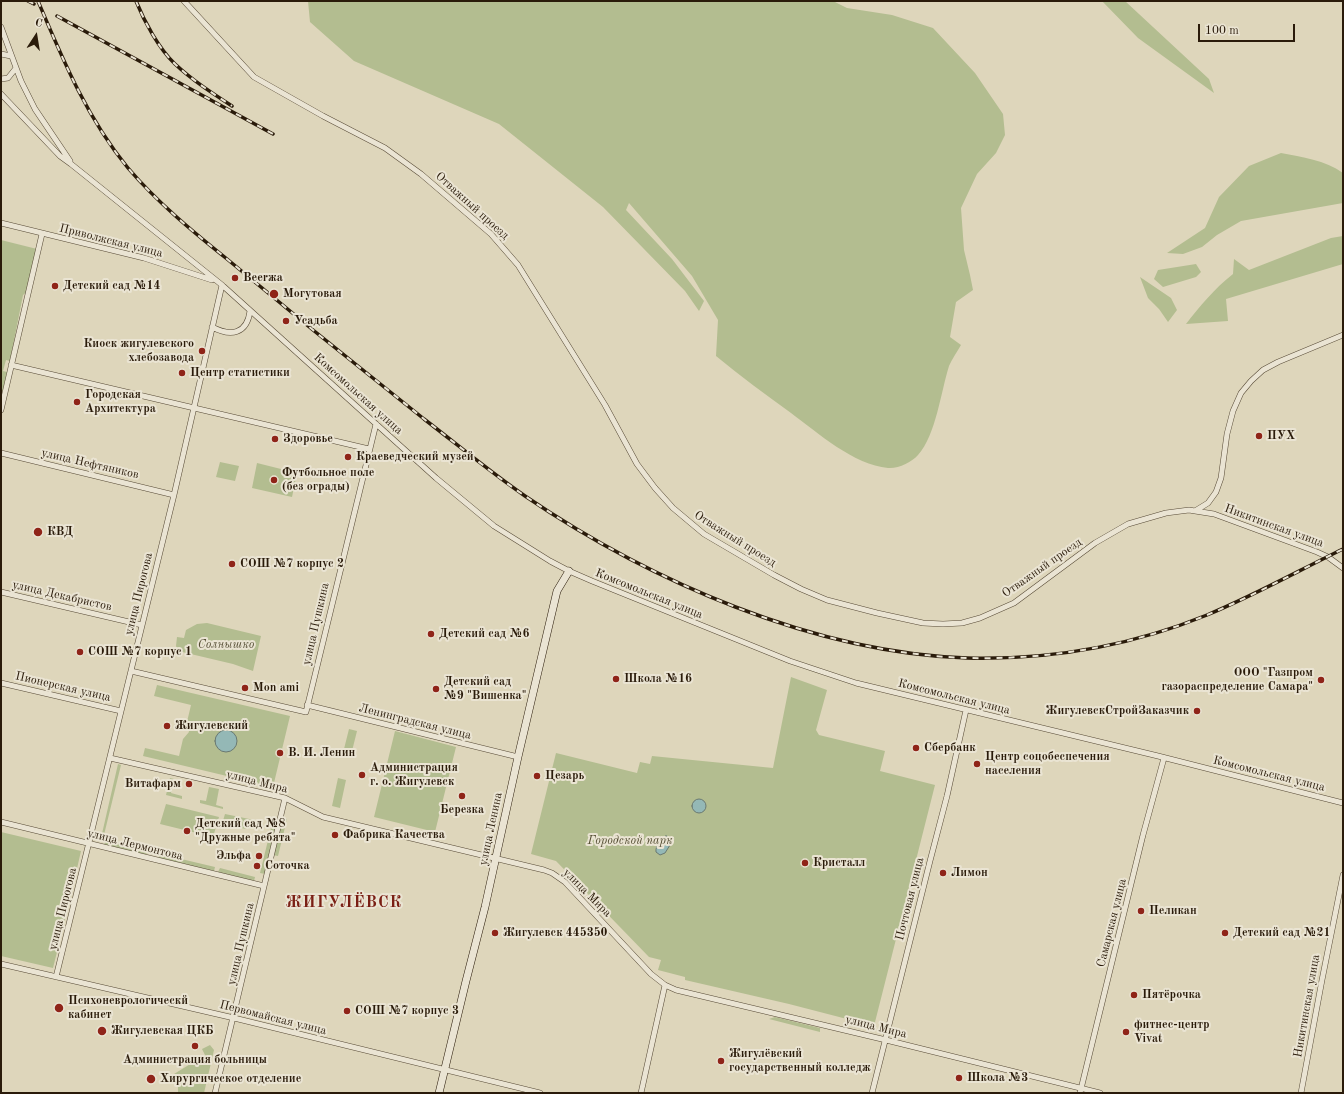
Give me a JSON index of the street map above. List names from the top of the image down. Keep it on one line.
{"streets":{"street":["Отважный проезд","Приволжская улица","Комсомольская улица","улица Нефтяников","Никитинская улица","улица Пирогова","улица Декабристов","улица Пушкина","Пионерская улица","Ленинградская улица","улица Мира","улица Ленина","улица Лермонтова","Почтовая улица","Самарская улица","Первомайская улица"]},"crossings":[["Отважный проезд","Никитинская улица"],["Приволжская улица","Комсомольская улица"],["Комсомольская улица","улица Пирогова"],["Комсомольская улица","улица Пушкина"],["Комсомольская улица","улица Ленина"],["Комсомольская улица","Почтовая улица"],["Комсомольская улица","Самарская улица"],["улица Нефтяников","улица Пирогова"],["улица Пирогова","улица Декабристов"],["улица Пирогова","улица Пушкина"],["улица Пирогова","Пионерская улица"],["улица Пирогова","улица Мира"],["улица Пирогова","улица Лермонтова"],["улица Пирогова","Первомайская улица"],["улица Пушкина","Ленинградская улица"],["улица Пушкина","улица Мира"],["улица Пушкина","улица Лермонтова"],["улица Пушкина","Первомайская улица"],["Ленинградская улица","улица Ленина"],["улица Мира","улица Ленина"],["улица Мира","Почтовая улица"],["улица Мира","Самарская улица"],["улица Ленина","Первомайская улица"]],"districts":["ЖИГУЛЁВСК"],"parks":["Солнышко","Городской парк"],"places":["Beerжа","Детский сад №14","Могутовая","Усадьба","Киоск жигулевского хлебозавода","Центр статистики","Городская Архитектура","ПУХ","Здоровье","Краеведческий музей","Футбольное поле (без ограды)","КВД","СОШ №7 корпус 2","Детский сад №6","СОШ №7 корпус 1","Школа №16","ООО \"Газпром газораспределение Самара\"","Mon ami","Детский сад №9 \"Вишенка\"","ЖигулевскСтройЗаказчик","Жигулевский","Сбербанк","В. И. Ленин","Центр соцобеспечения населения","Администрация г. о. Жигулевск","Цезарь","Витафарм","Березка","Детский сад №8 \"Дружные ребята\"","Фабрика Качества","Эльфа","Кристалл","Соточка","Лимон","Пеликан","Жигулевск 445350","Детский сад №21","Пятёрочка","Психоневрологическй кабинет","СОШ №7 корпус 3","Жигулевская ЦКБ","фитнес-центр Vivat","Администрация больницы","Жигулёвский государственный колледж","Школа №3","Хирургическое отделение"],"scale_bar":"100 m","north":"top"}
